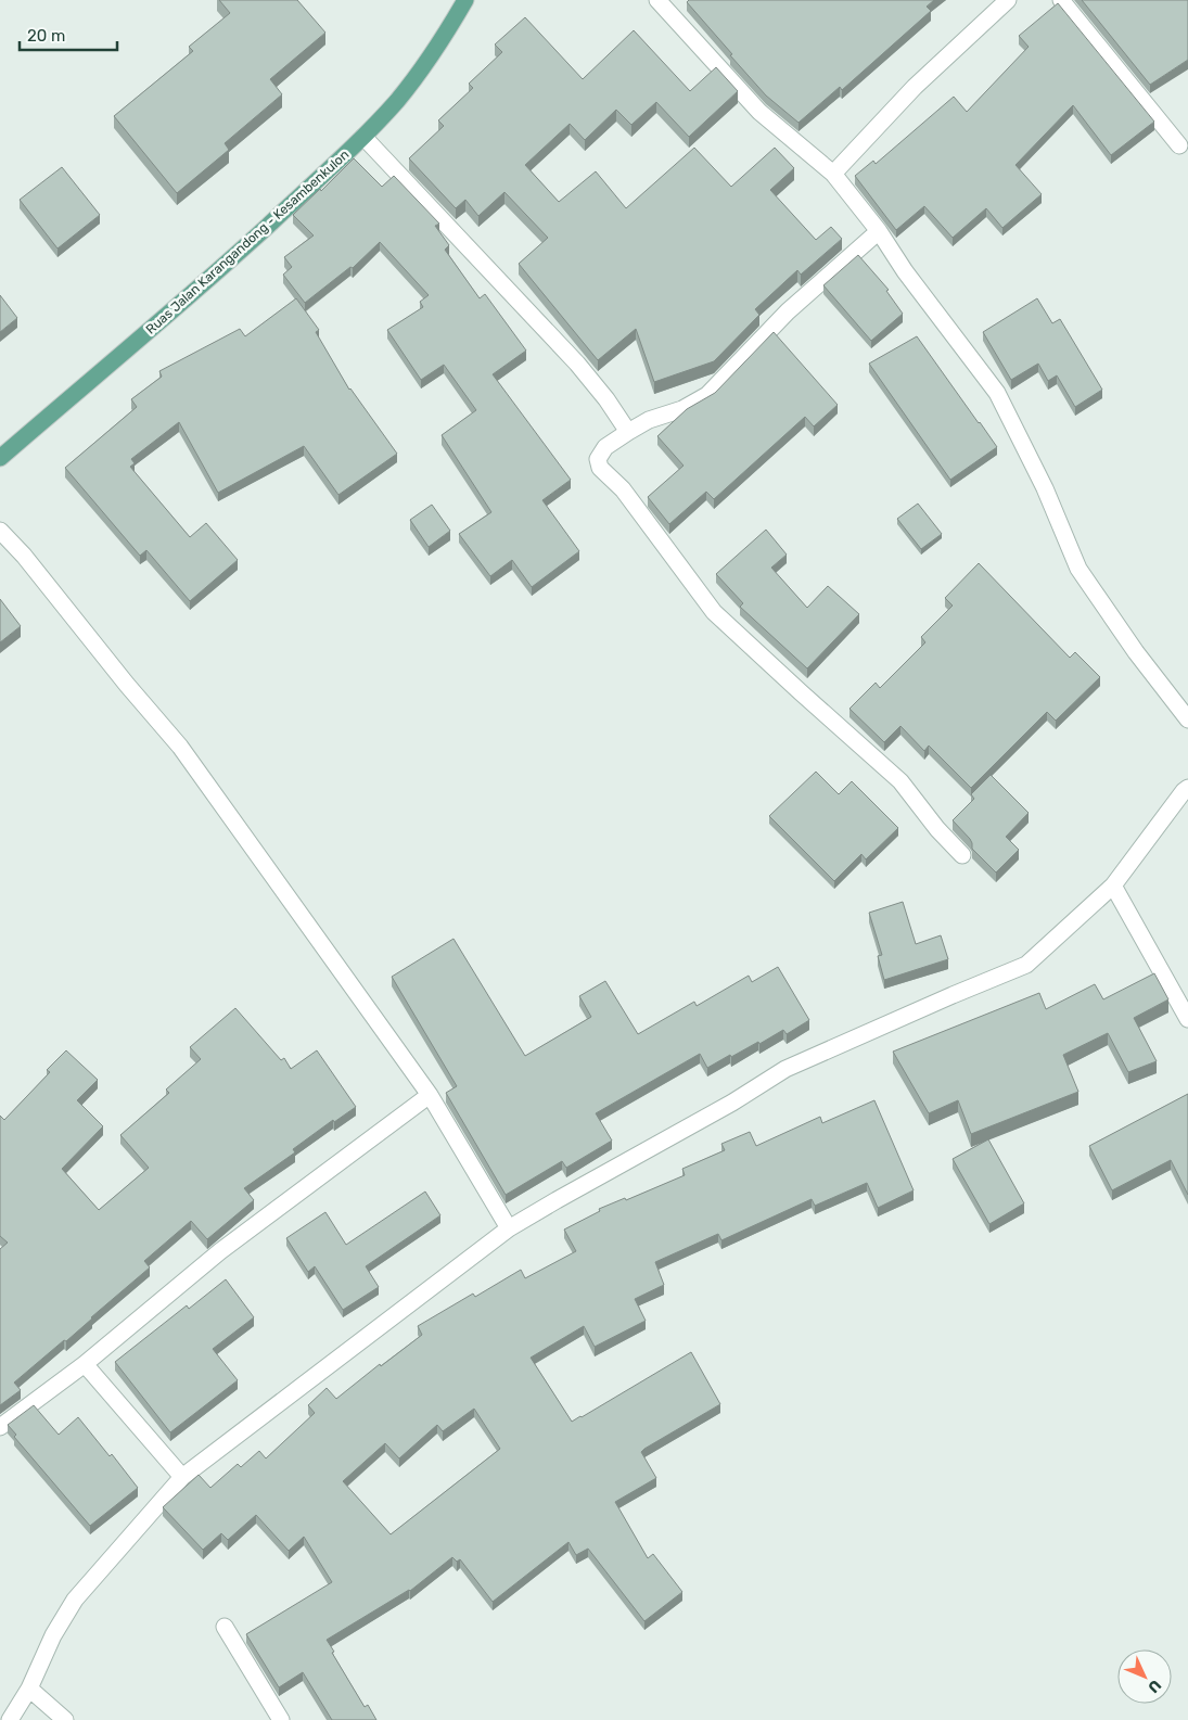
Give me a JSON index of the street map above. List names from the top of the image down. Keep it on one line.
{"streets":{"main road":["Ruas Jalan Karangandong - Kesambenkulon"]},"scale_bar":"20 m","north":"bottom right"}
